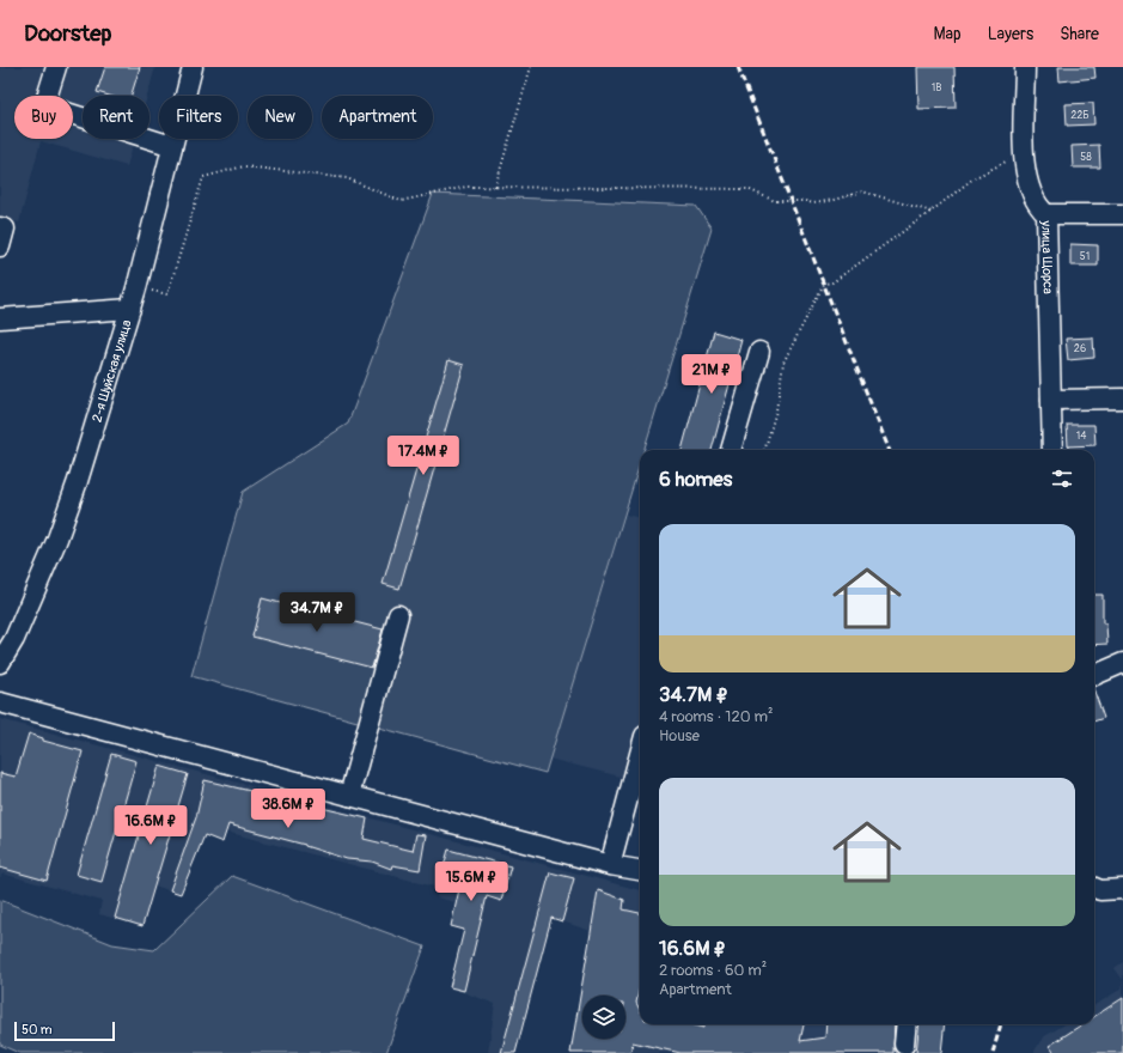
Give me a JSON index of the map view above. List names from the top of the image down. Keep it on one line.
{"streets":{"street":["улица Щорса","2-я Шуйская улица"]},"house_numbers":["1В","22Б","58","51","26","14"],"scale_bar":"50 m","page":{"header":"Doorstep","nav":["Map","Layers","Share"],"chip":["Buy","Rent","Filters","New","Apartment"],"price":["21M ₽","17.4M ₽","34.7M ₽","38.6M ₽","16.6M ₽","15.6M ₽"],"heading":"6 homes","list":[{"name":"34.7M ₽","note":"4 rooms · 120 m² · House"},{"name":"16.6M ₽","note":"2 rooms · 60 m² · Apartment"}],"scale":"50 m"}}
